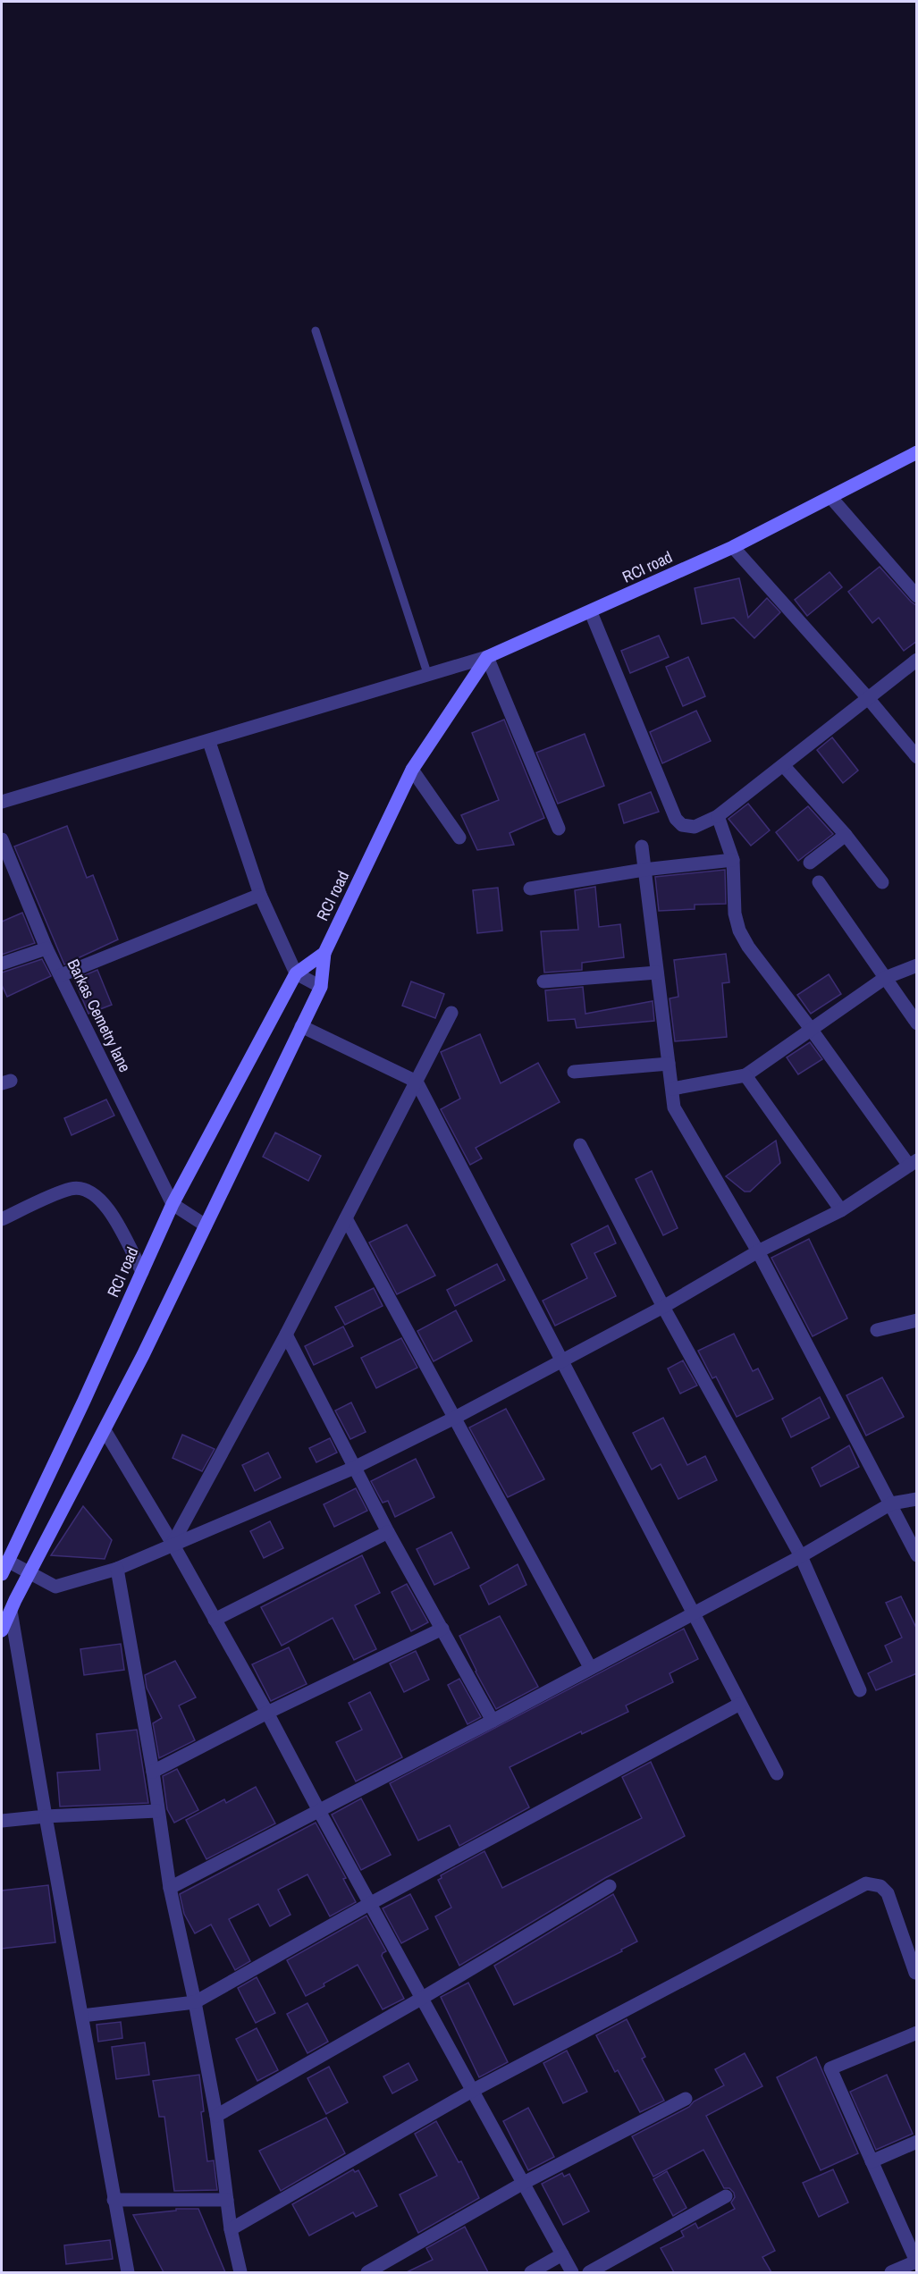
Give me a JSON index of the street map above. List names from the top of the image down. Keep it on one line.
{"streets":{"street":["RCI road","Barkas Cemetry lane"]},"crossings":[["RCI road","Barkas Cemetry lane"]]}
